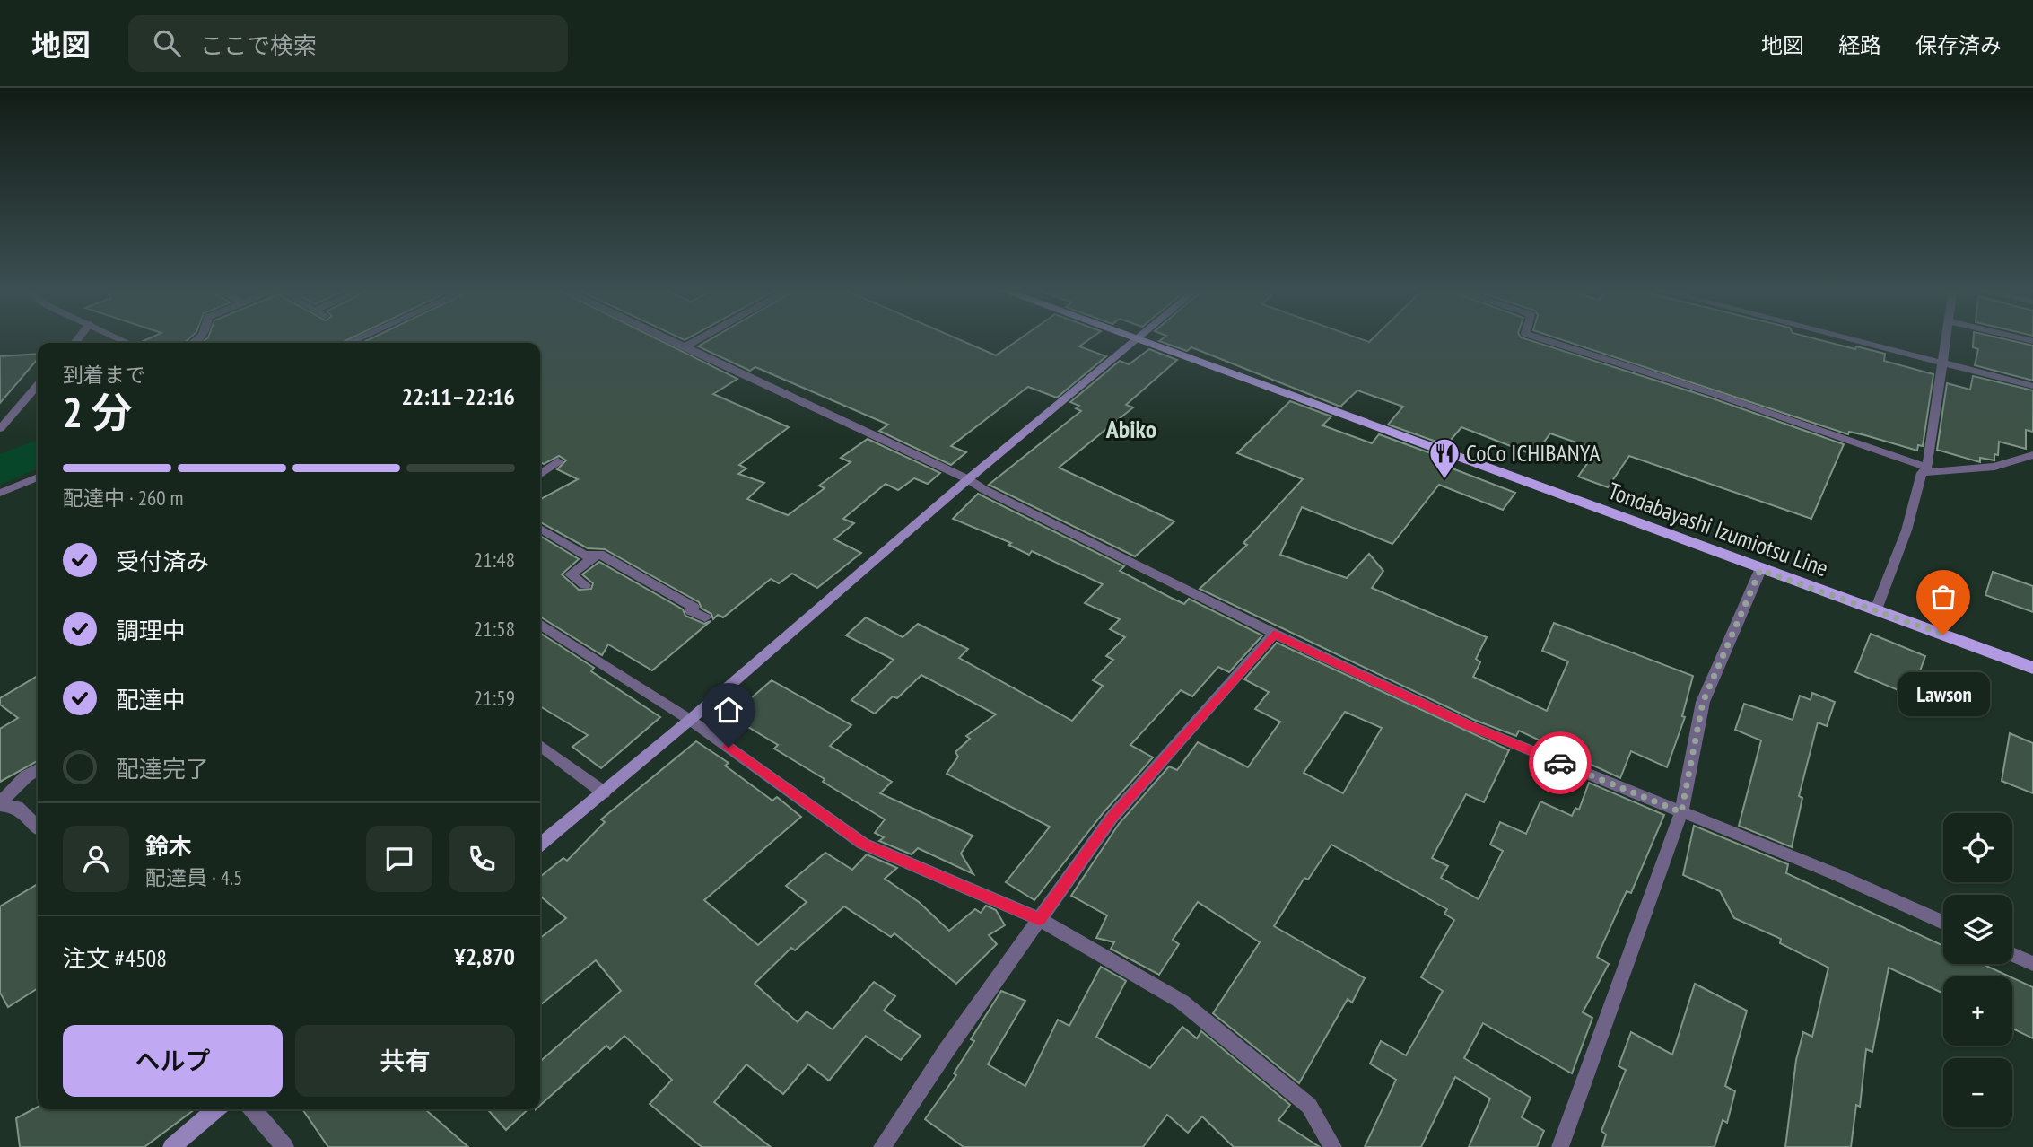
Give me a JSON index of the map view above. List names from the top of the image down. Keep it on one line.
{"streets":{"main road":["Tondabayashi Izumiotsu Line"]},"districts":["Abiko"],"places":{"restaurant":["CoCo ICHIBANYA"],"other":["Lawson"]},"page":{"header":"地図","search":"ここで検索","nav":["地図","経路","保存済み"],"heading":["2 分","到着まで","22:11–22:16"],"panel":["鈴木","配達員 · 4.5","注文 #4508","¥2,870"],"bar":"配達中 · 260 m","list":[["受付済み","21:48"],["調理中","21:58"],["配達中","21:59"],"配達完了"],"bubble":"Lawson","map_buttons":["+","−"],"buttons":["ヘルプ","共有"]}}
